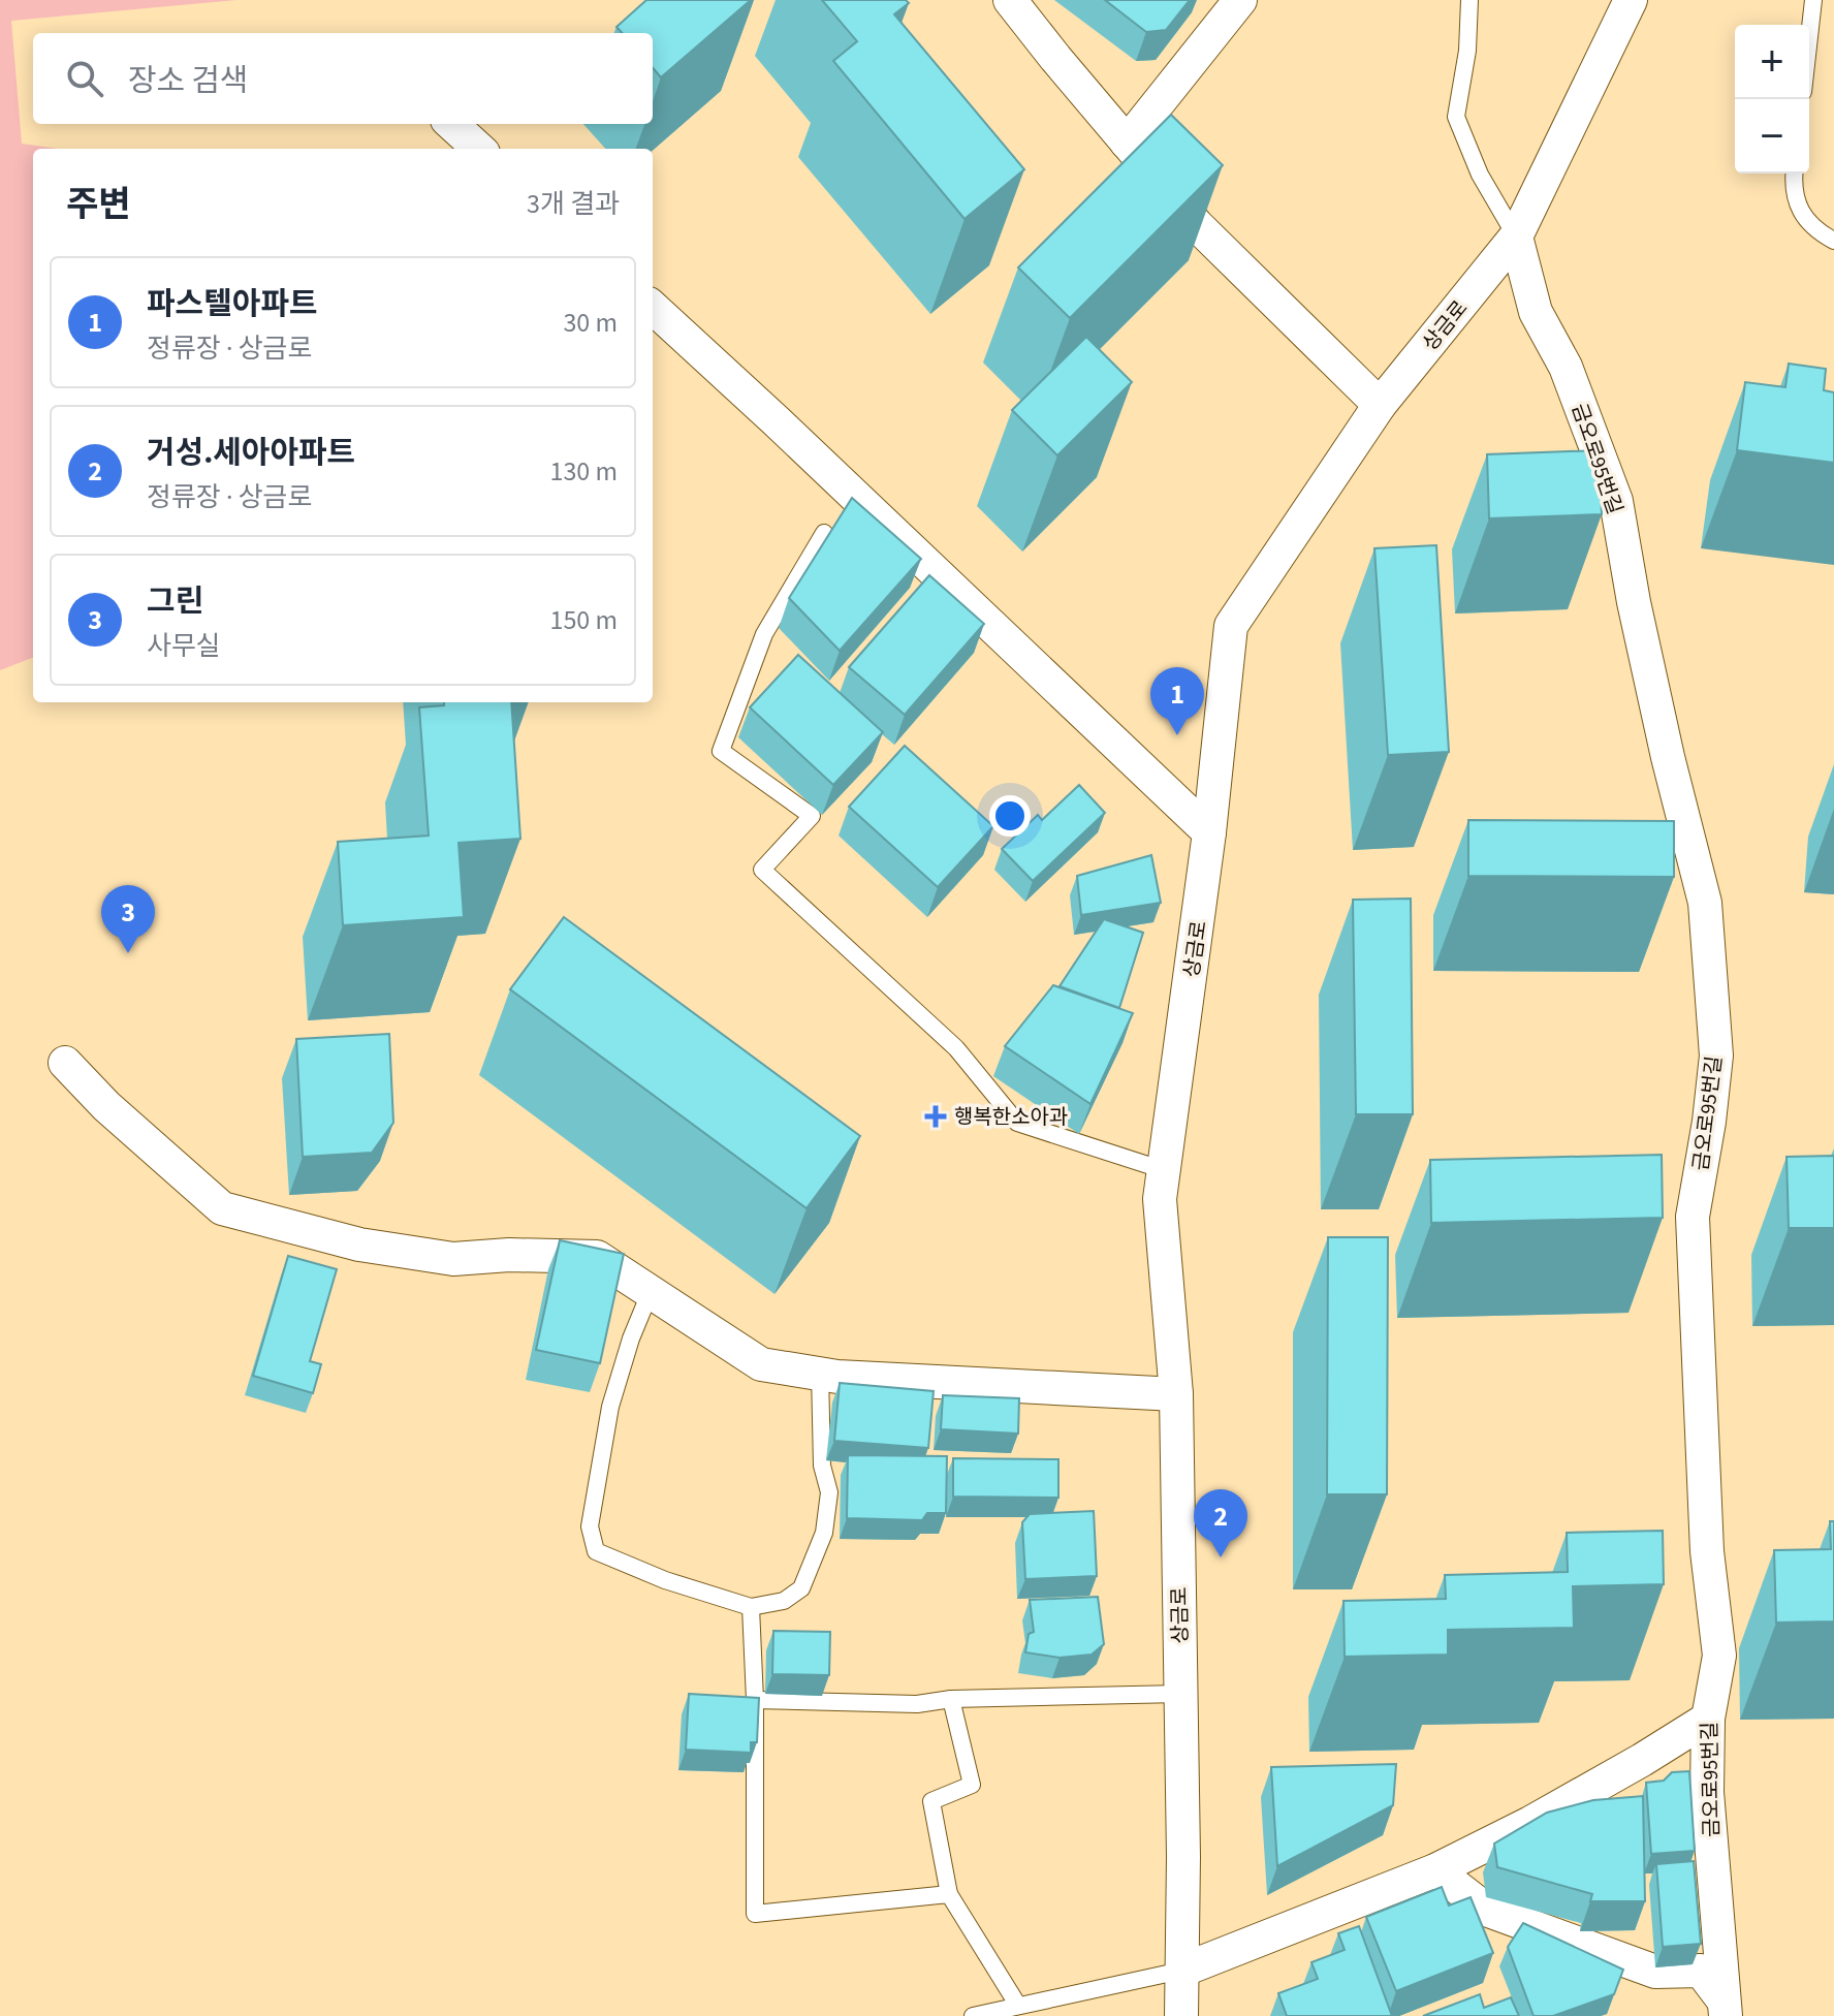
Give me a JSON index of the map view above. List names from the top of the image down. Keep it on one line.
{"streets":{"street":["상금로","금오로95번길"]},"crossings":[["상금로","금오로95번길"]],"places":{"health":["행복한소아과"]},"page":{"map_buttons":["+","−"],"search":"장소 검색","heading":["주변","3개 결과"],"list":[{"mark":"1","name":"파스텔아파트","note":"정류장 · 상금로","value":"30 m"},{"mark":"2","name":"거성.세아아파트","note":"정류장 · 상금로","value":"130 m"},{"mark":"3","name":"그린","note":"사무실","value":"150 m"}],"pins":["1","3","2"]}}
